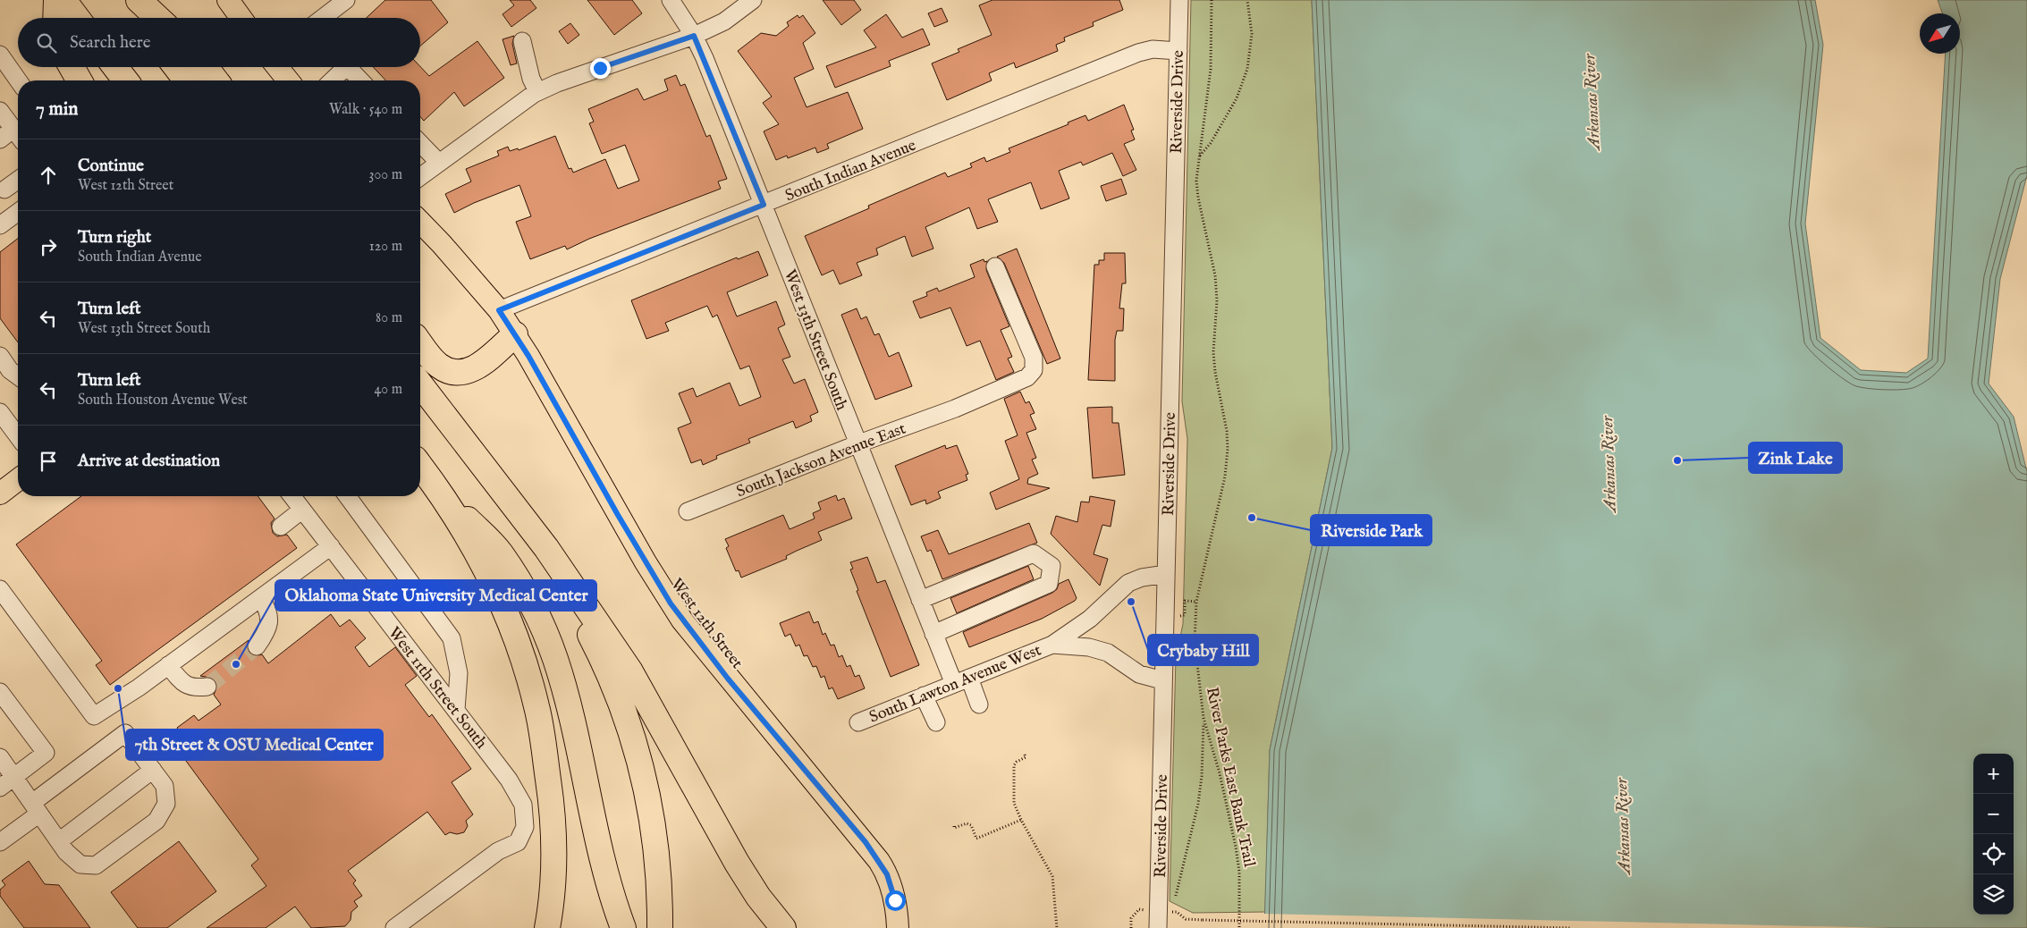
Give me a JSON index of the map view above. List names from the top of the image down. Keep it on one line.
{"streets":{"main road":["West 12th Street"],"street":["Riverside Drive","South Indian Avenue","West 13th Street South","South Jackson Avenue East","South Lawton Avenue West","West 11th Street South"],"path":["River Parks East Bank Trail"]},"crossings":[["Riverside Drive","South Indian Avenue"],["Riverside Drive","South Lawton Avenue West"],["South Indian Avenue","West 13th Street South"],["South Indian Avenue","West 12th Street"],["West 13th Street South","South Jackson Avenue East"],["West 13th Street South","South Lawton Avenue West"]],"water":["Arkansas River"],"places":["Zink Lake","Riverside Park","Crybaby Hill","Oklahoma State University Medical Center","7th Street & OSU Medical Center"],"north":"bottom left","page":{"search":"Search here","heading":["7 min","Walk · 540 m"],"list":[["Continue","West 12th Street","300 m"],["Turn right","South Indian Avenue","120 m"],["Turn left","West 13th Street South","80 m"],["Turn left","South Houston Avenue West","40 m"],"Arrive at destination"],"map_buttons":["+","−"]}}
